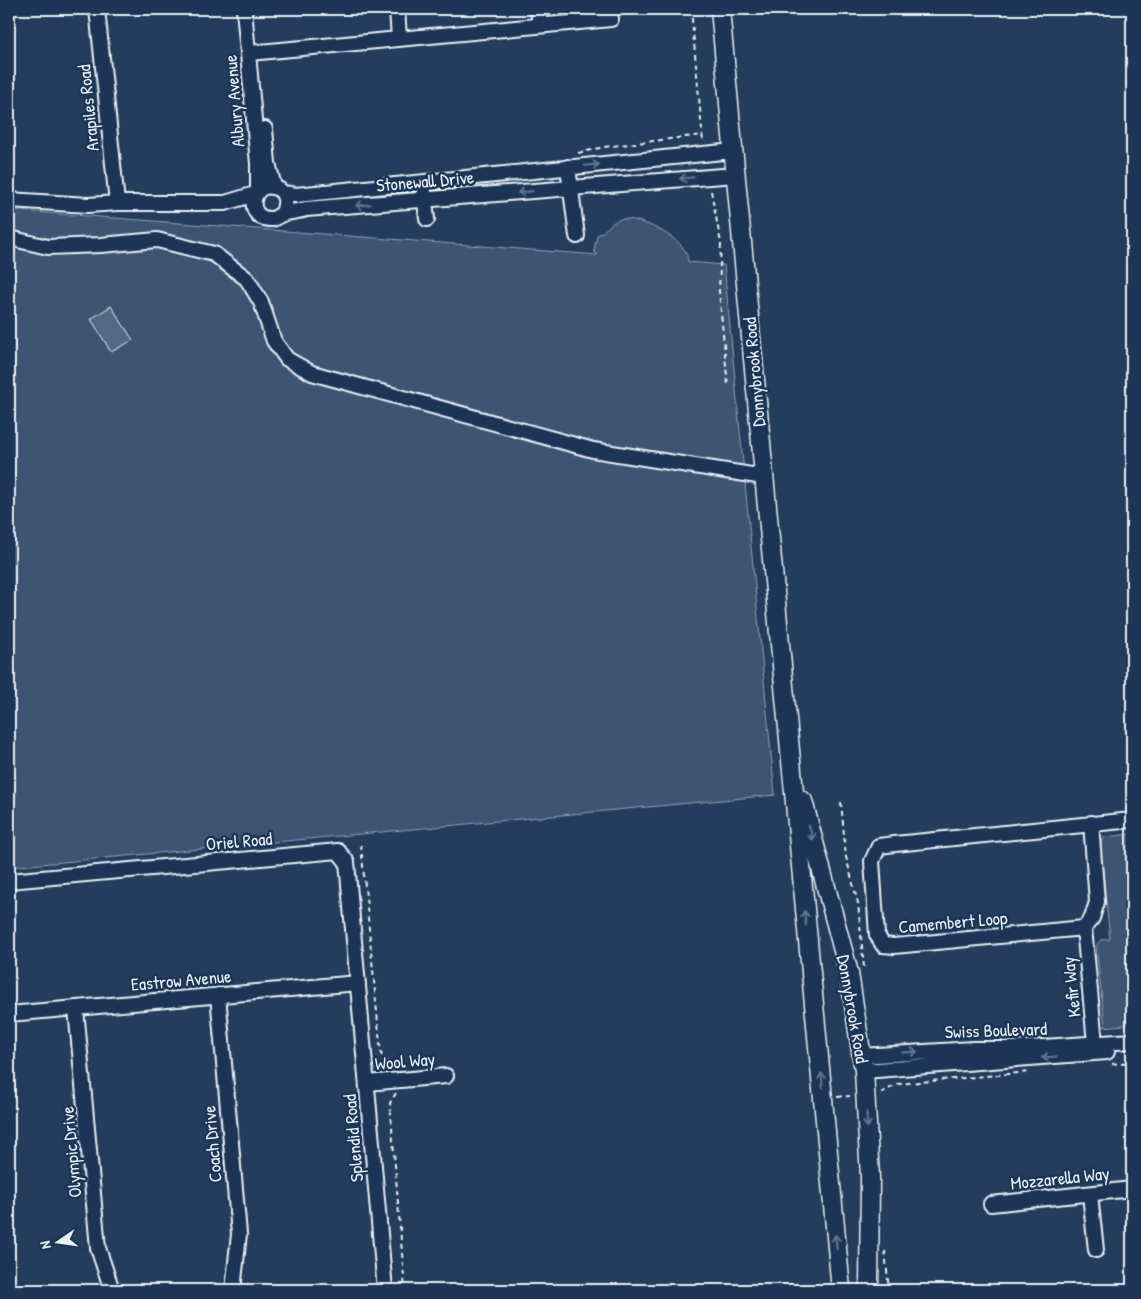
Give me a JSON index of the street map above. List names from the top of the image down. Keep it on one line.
{"streets":{"main road":["Donnybrook Road"],"street":["Albury Avenue","Arapiles Road","Stonewall Drive","Oriel Road","Camembert Loop","Eastrow Avenue","Kefir Way","Swiss Boulevard","Wool Way","Splendid Road","Coach Drive","Olympic Drive","Mozzarella Way"]},"crossings":[["Albury Avenue","Stonewall Drive"],["Stonewall Drive","Donnybrook Road"],["Donnybrook Road","Swiss Boulevard"],["Oriel Road","Eastrow Avenue"],["Oriel Road","Splendid Road"],["Camembert Loop","Kefir Way"],["Eastrow Avenue","Splendid Road"],["Eastrow Avenue","Coach Drive"],["Eastrow Avenue","Olympic Drive"],["Kefir Way","Swiss Boulevard"],["Wool Way","Splendid Road"]],"north":"left"}
